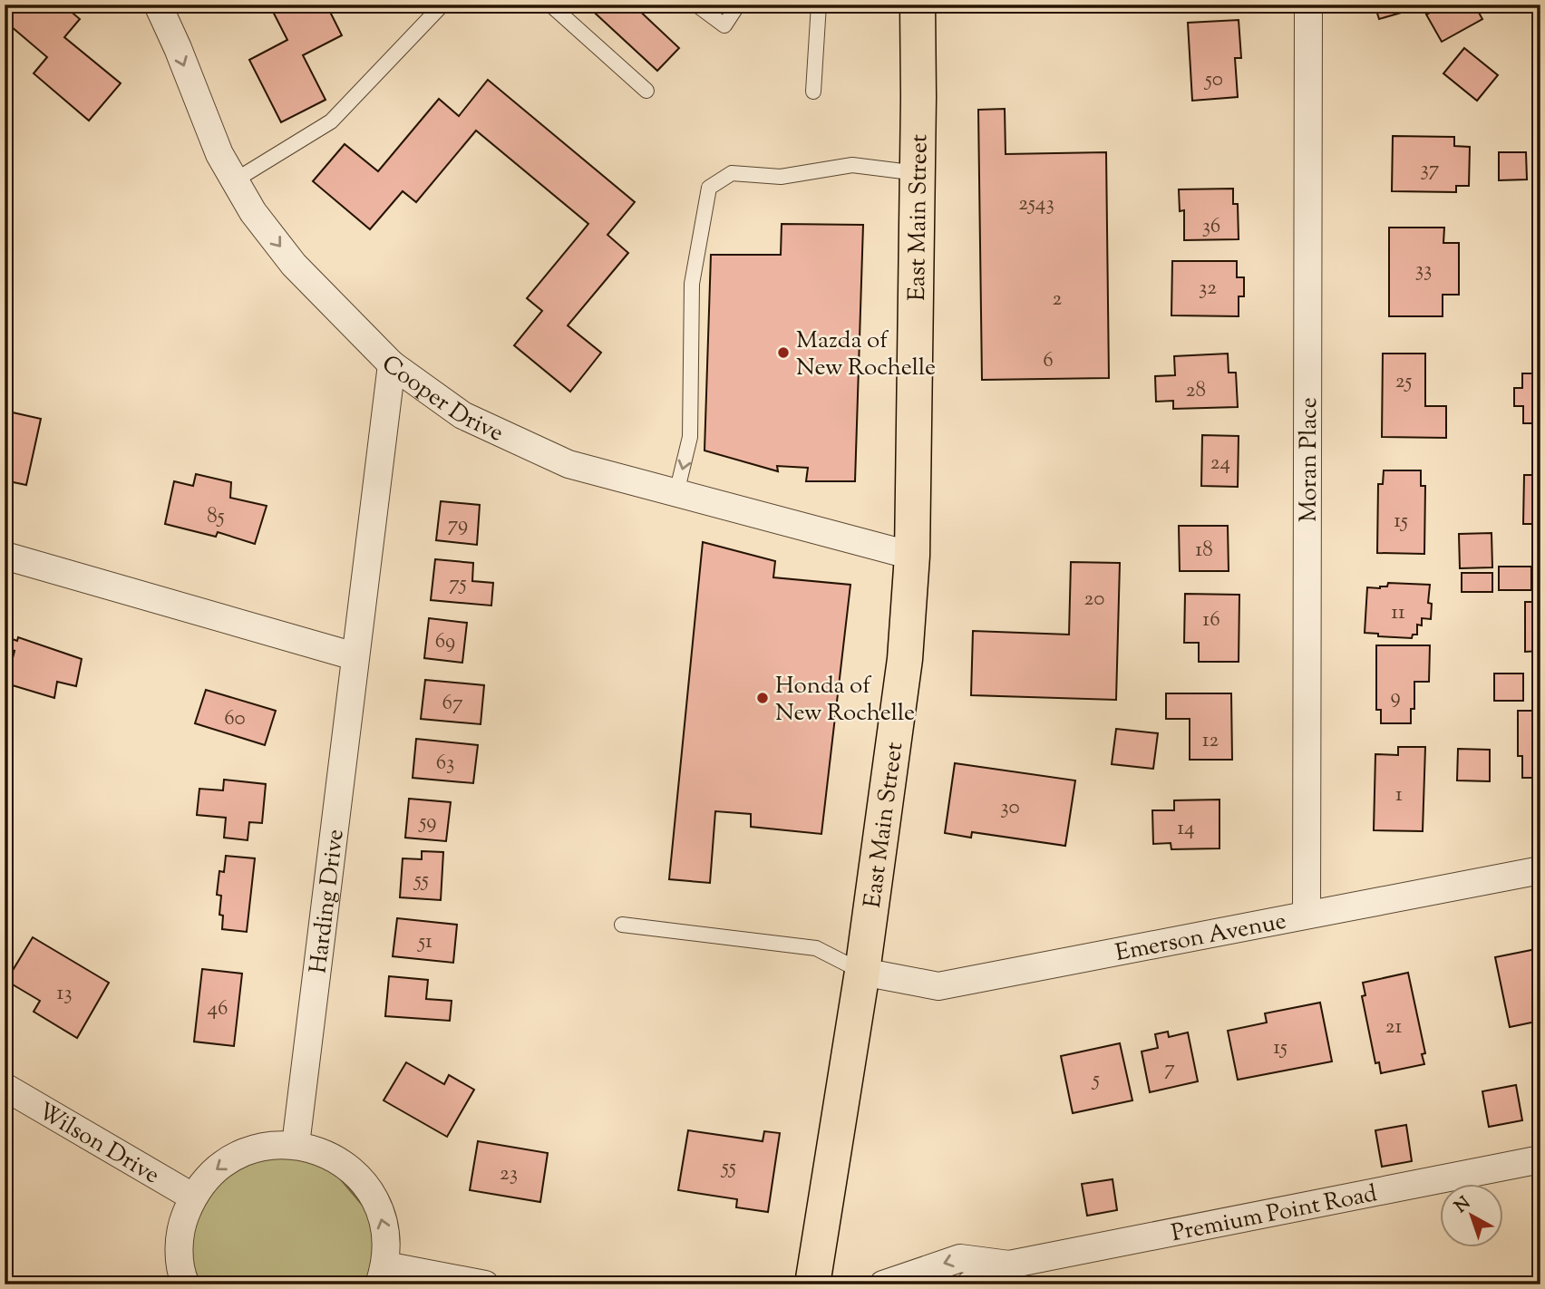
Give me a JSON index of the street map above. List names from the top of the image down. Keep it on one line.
{"streets":{"main road":["East Main Street"],"street":["Cooper Drive","Moran Place","Harding Drive","Emerson Avenue","Wilson Drive","Premium Point Road"]},"crossings":[["East Main Street","Cooper Drive"],["East Main Street","Emerson Avenue"],["Cooper Drive","Harding Drive"],["Moran Place","Emerson Avenue"]],"one_way":["Cooper Drive"],"places":["Mazda of New Rochelle","Honda of New Rochelle"],"house_numbers":["50","37","2543","36","33","32","2","6","25","28","24","85","15","79","18","75","20","11","16","69","9","67","60","12","63","1","30","59","14","55","51","13","46","21","15","7","5","55","23"],"north":"top left"}
